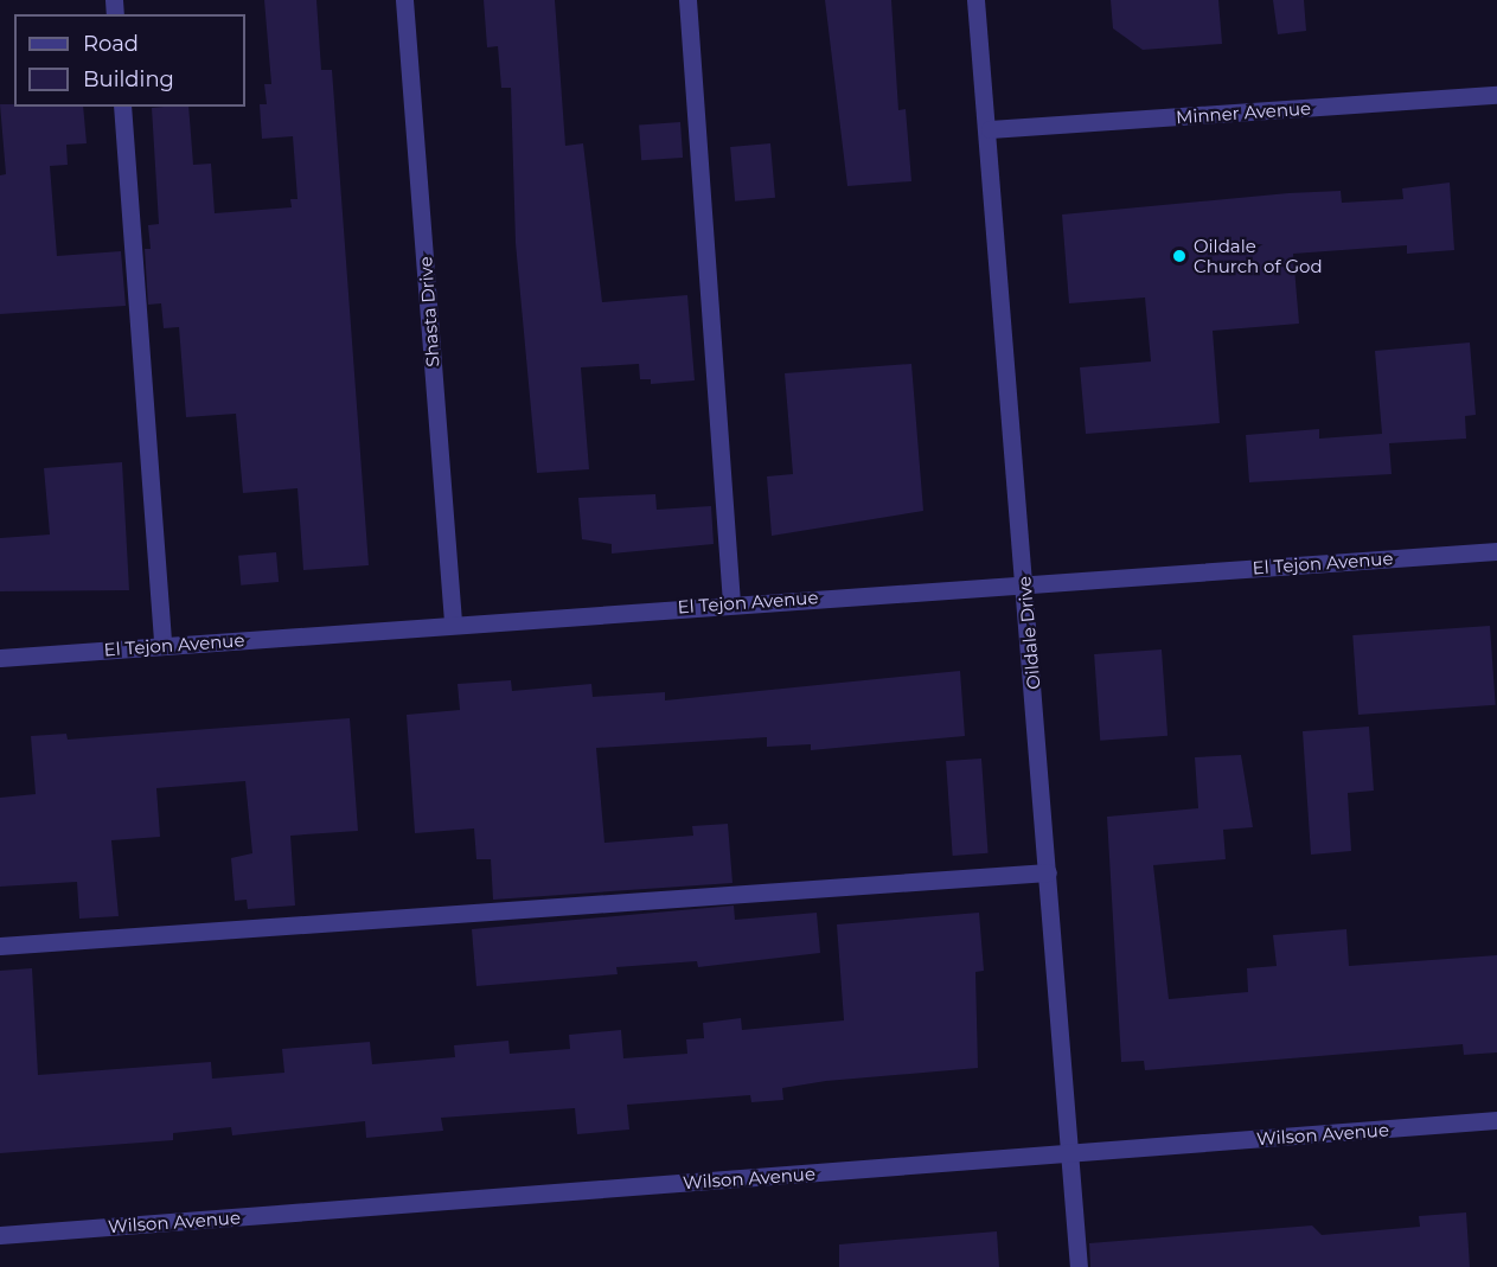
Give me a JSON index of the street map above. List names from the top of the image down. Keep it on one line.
{"streets":{"street":["Minner Avenue","Shasta Drive","El Tejon Avenue","Oildale Drive","Wilson Avenue"]},"crossings":[["Minner Avenue","Oildale Drive"],["Shasta Drive","El Tejon Avenue"],["El Tejon Avenue","Oildale Drive"],["Oildale Drive","Wilson Avenue"]],"places":["Oildale Church of God"],"legend":["Road","Building"]}
